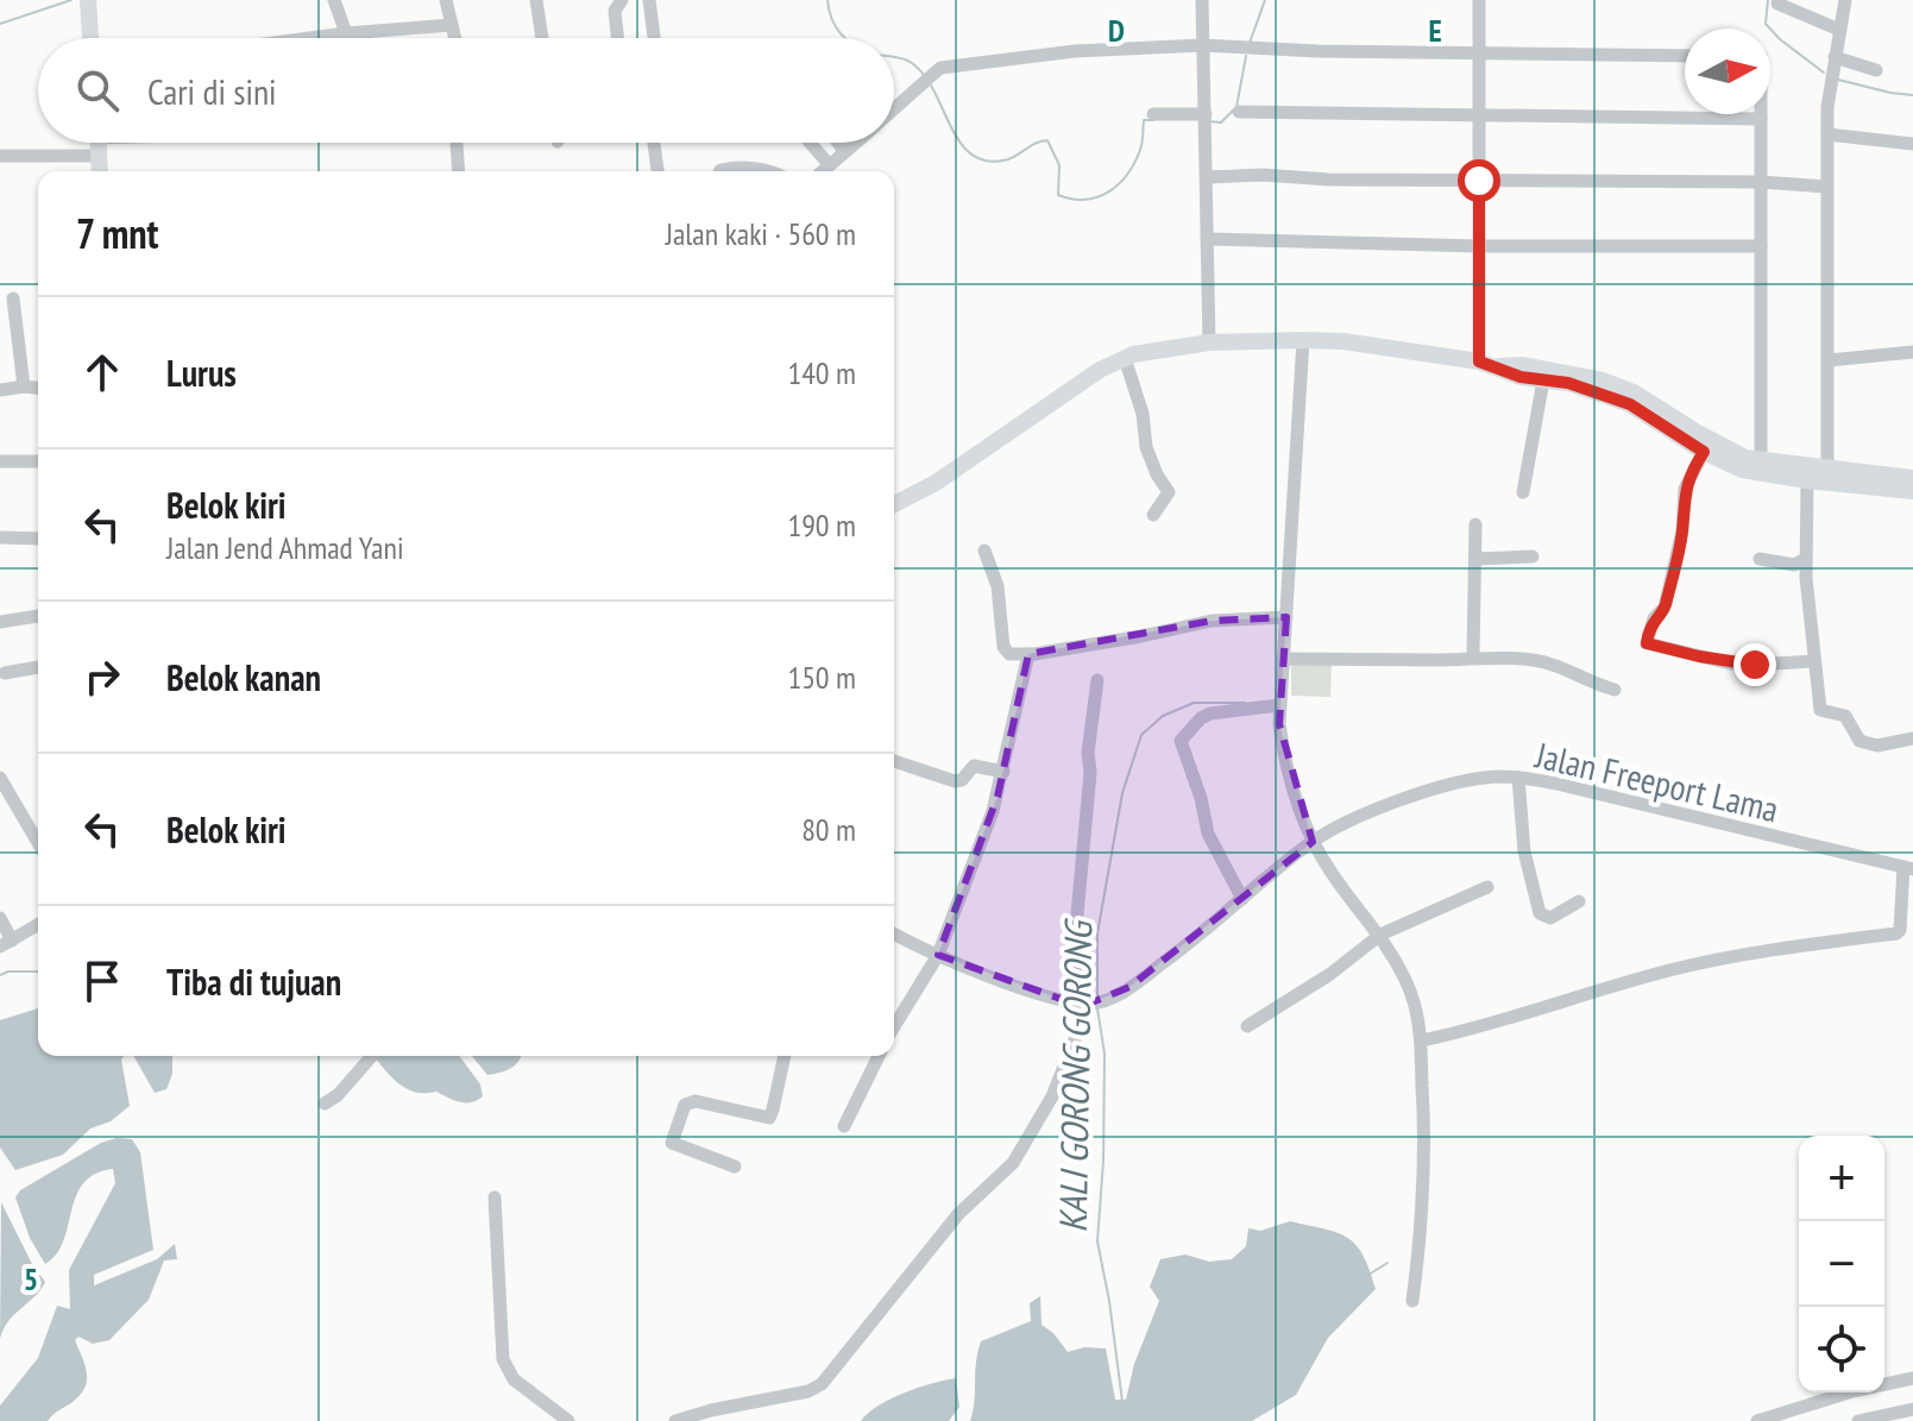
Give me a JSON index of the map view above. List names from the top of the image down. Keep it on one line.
{"streets":{"street":["Jalan Freeport Lama"]},"water":["KALI GORONG GORONG"],"north":"right","page":{"search":"Cari di sini","heading":["7 mnt","Jalan kaki · 560 m"],"list":[["Lurus","140 m"],["Belok kiri","Jalan Jend Ahmad Yani","190 m"],["Belok kanan","150 m"],["Belok kiri","80 m"],"Tiba di tujuan"],"map_buttons":["+","−"]},"grid":{"columns":["D","E"],"rows":["5"]}}
